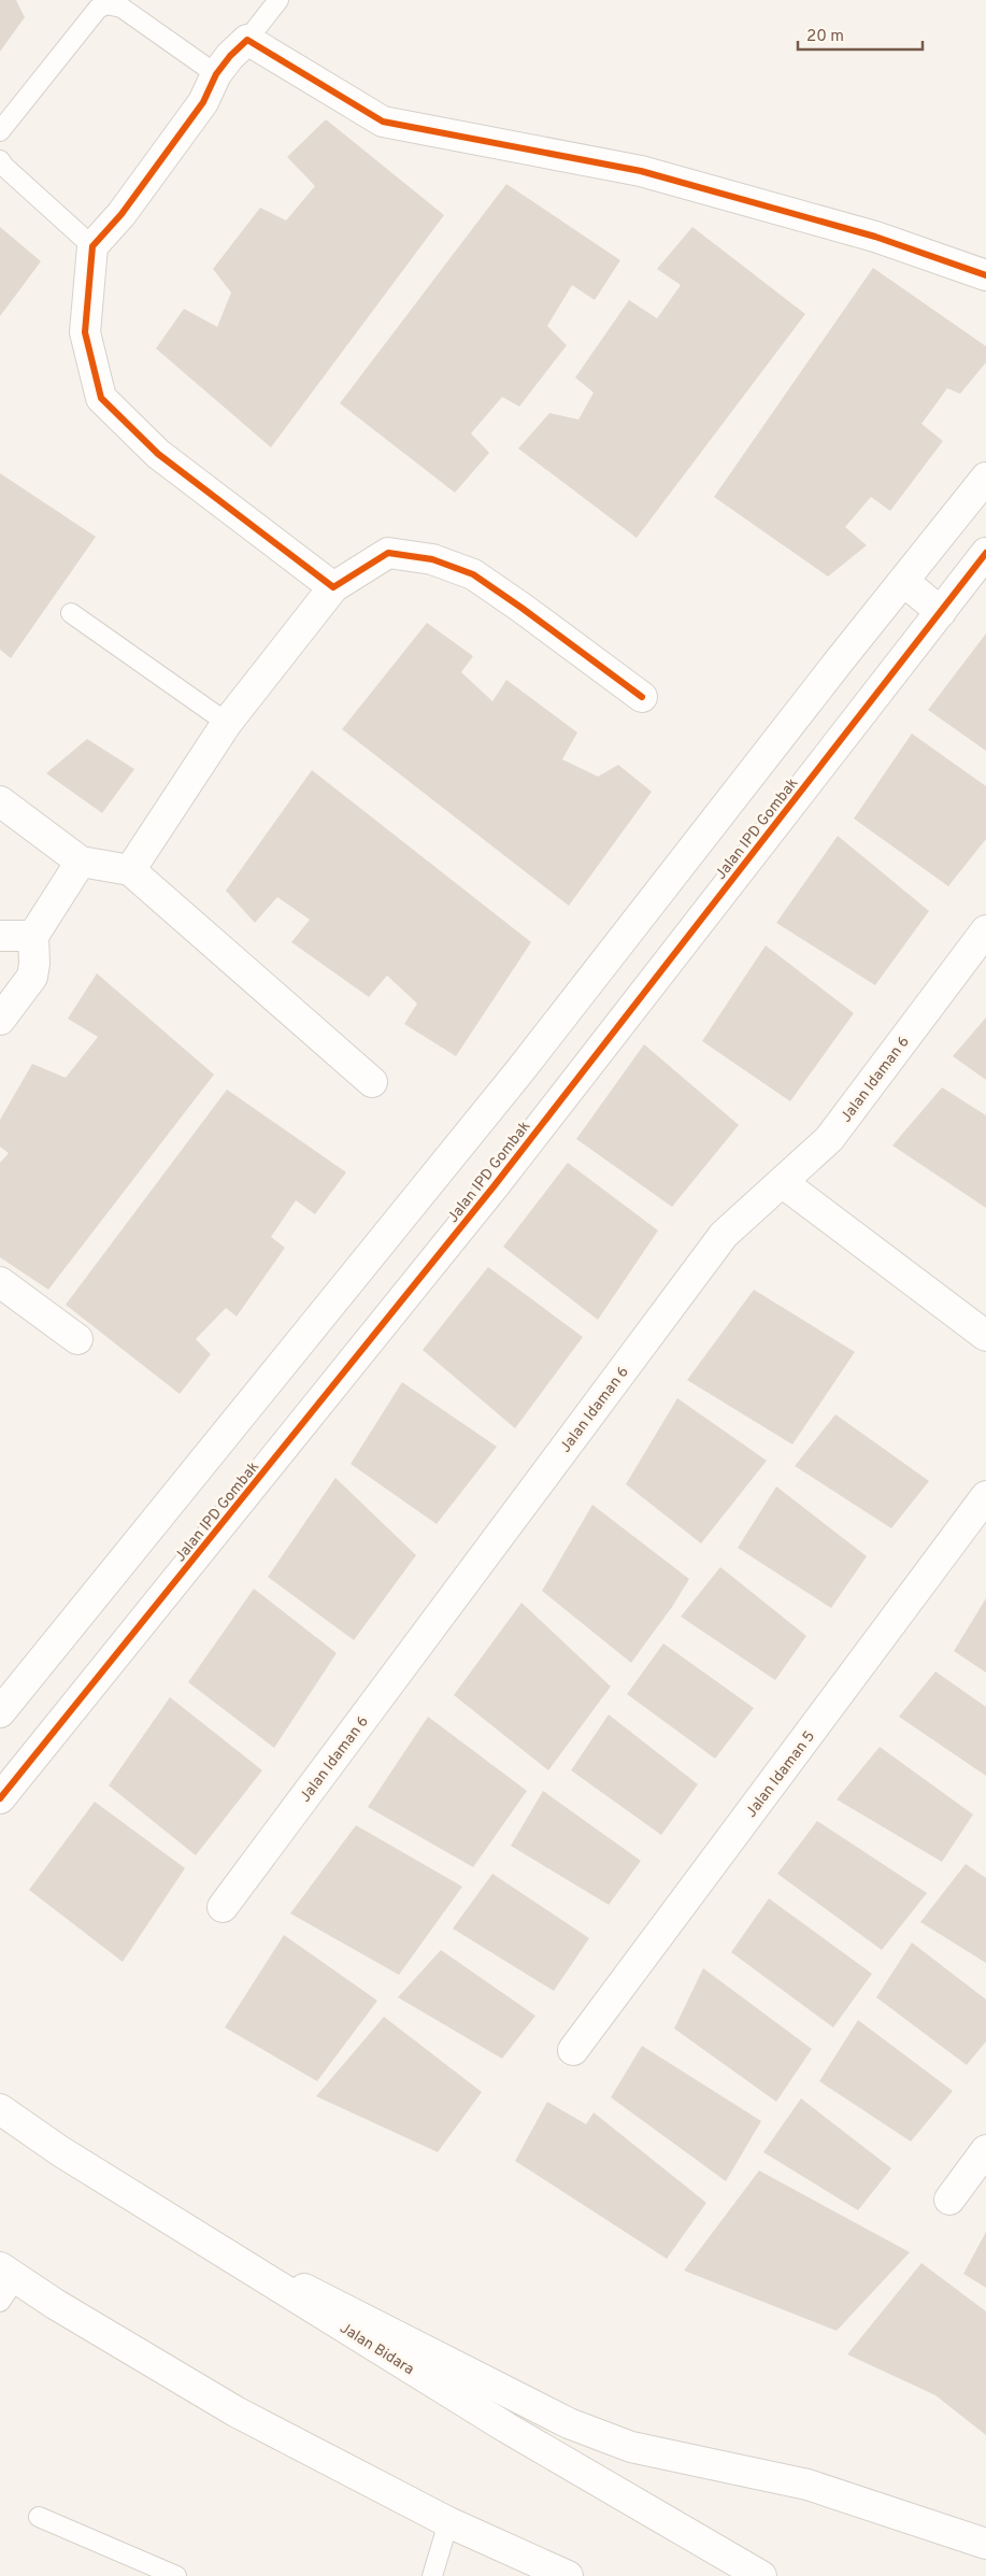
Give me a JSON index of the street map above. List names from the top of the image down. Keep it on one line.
{"streets":{"street":["Jalan IPD Gombak","Jalan Idaman 6","Jalan Idaman 5","Jalan Bidara"]},"scale_bar":"20 m"}
